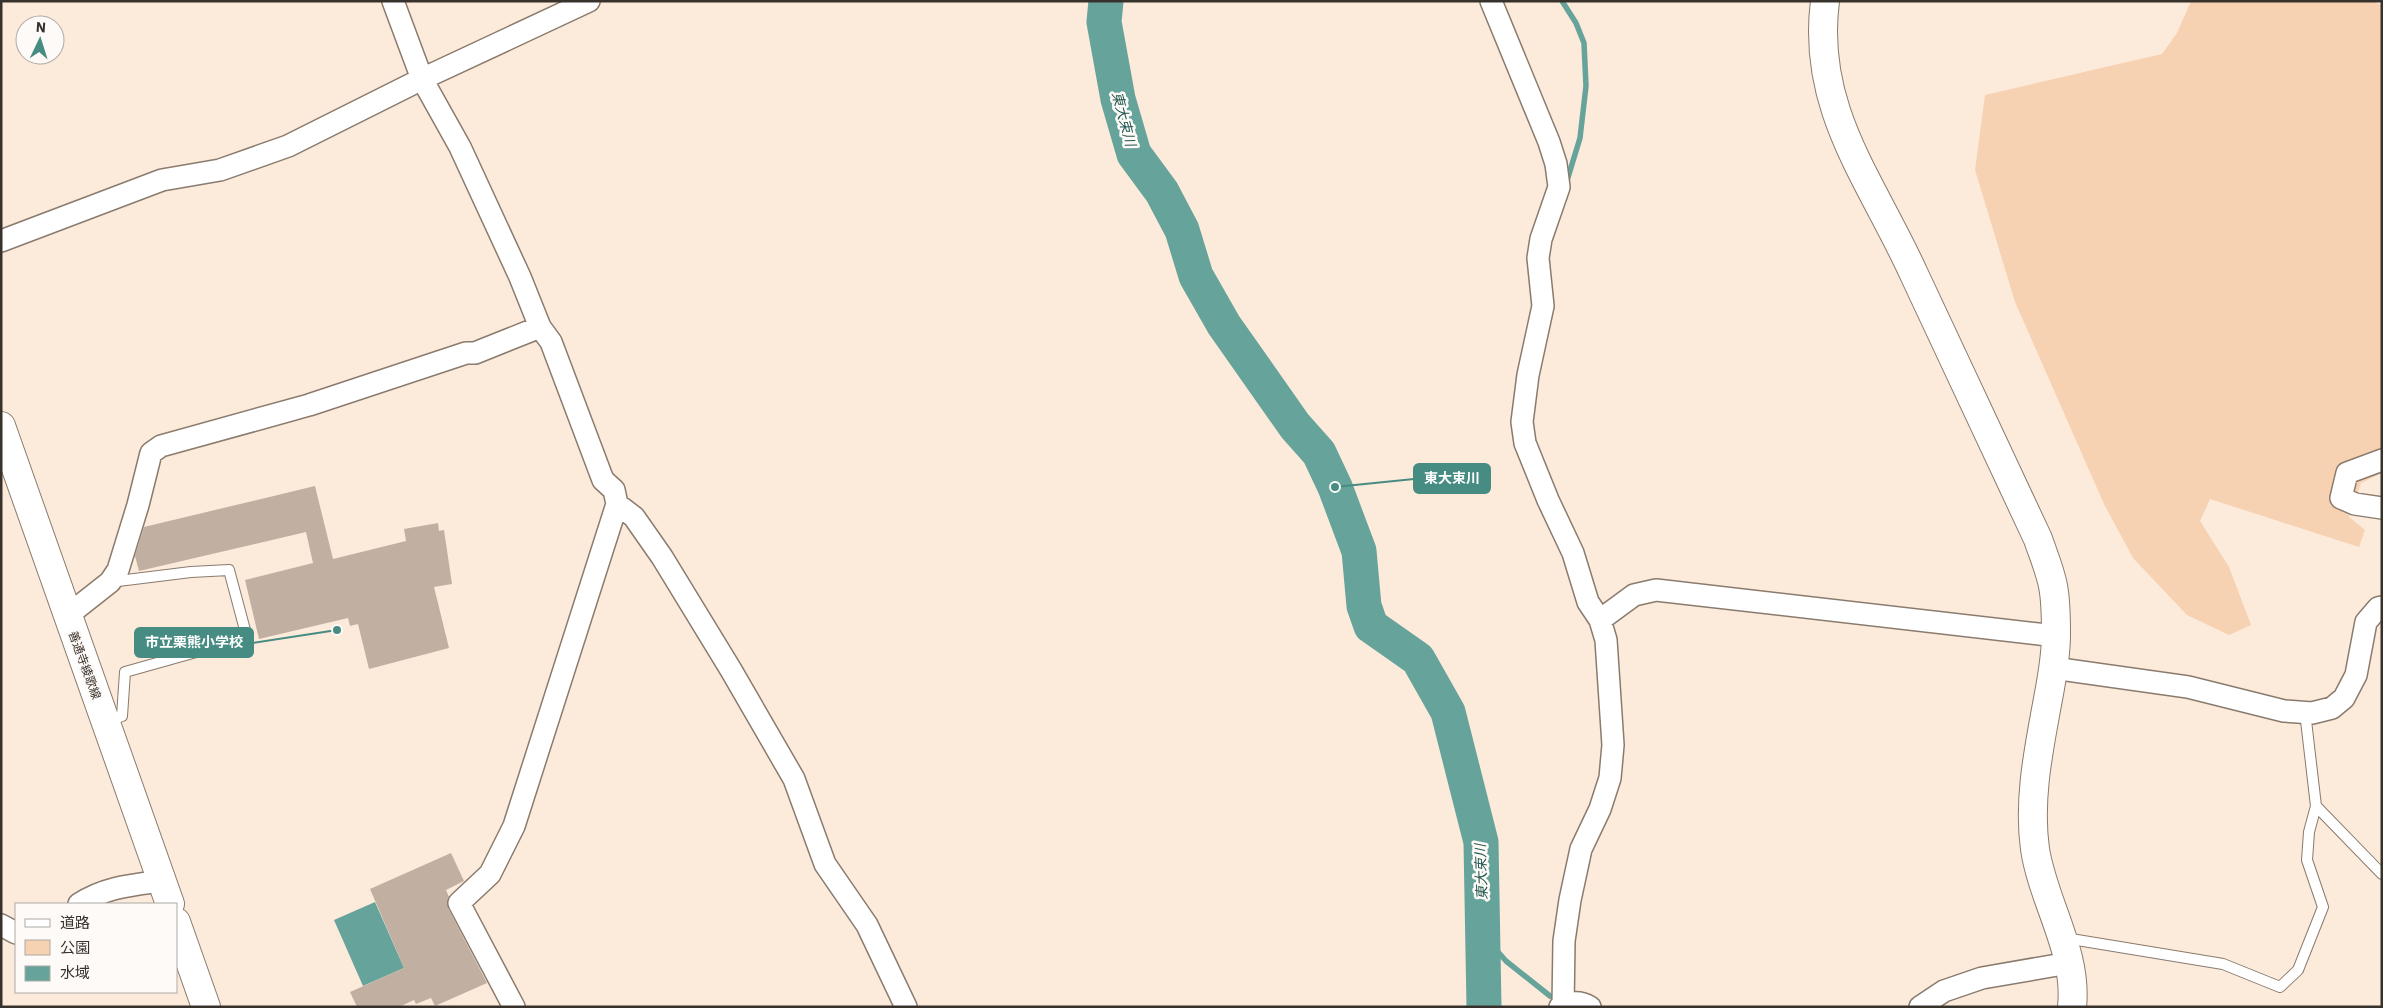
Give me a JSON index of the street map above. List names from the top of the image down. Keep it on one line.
{"streets":{"street":["善通寺綾歌線"]},"water":["東大束川"],"places":["東大束川","市立栗熊小学校"],"legend":["道路","公園","水域"],"north":"top"}
